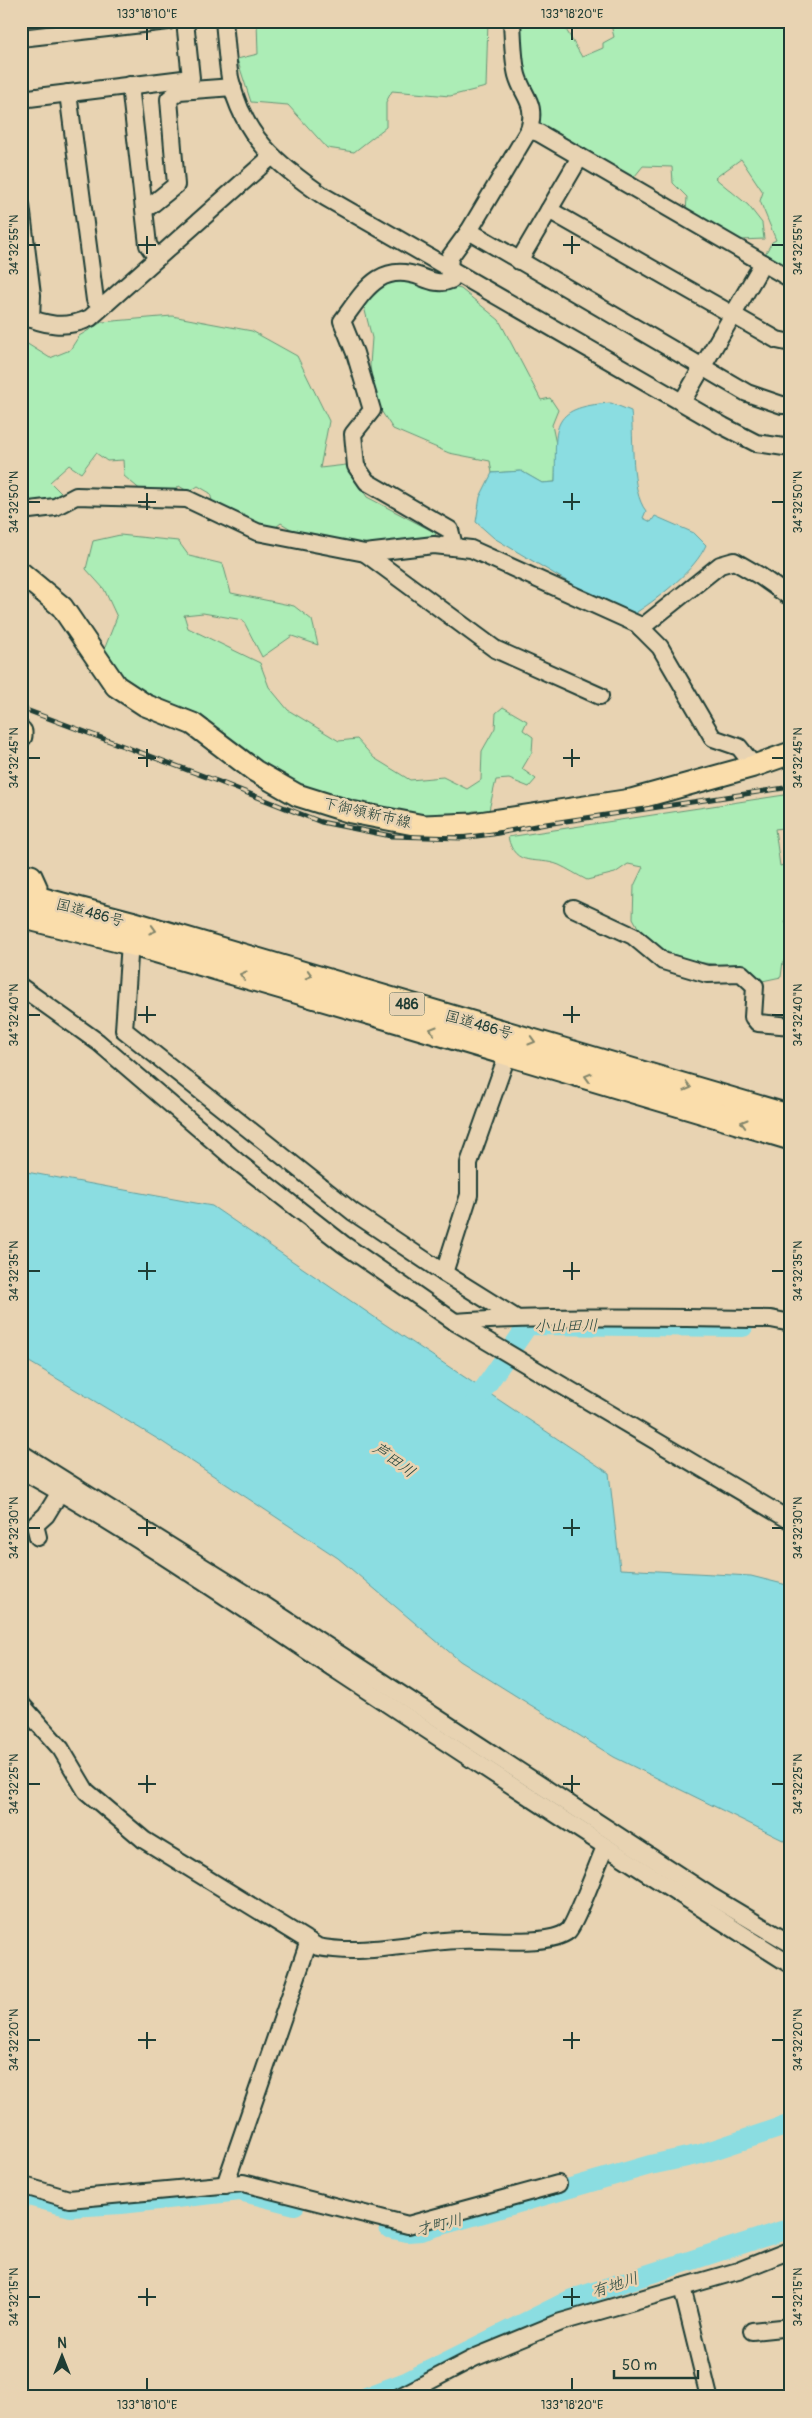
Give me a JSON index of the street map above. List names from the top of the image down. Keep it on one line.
{"streets":{"highway":["国道486号","486"],"main road":["下御領新市線"]},"water":["小山田川","芦田川","才町川","有地川"],"scale_bar":"50 m","north":"top","coordinates":["133°18'10\"E","133°18'20\"E","34°32'55\"N","34°32'50\"N","34°32'45\"N","34°32'40\"N","34°32'35\"N","34°32'30\"N","34°32'25\"N","34°32'20\"N","34°32'15\"N"]}
